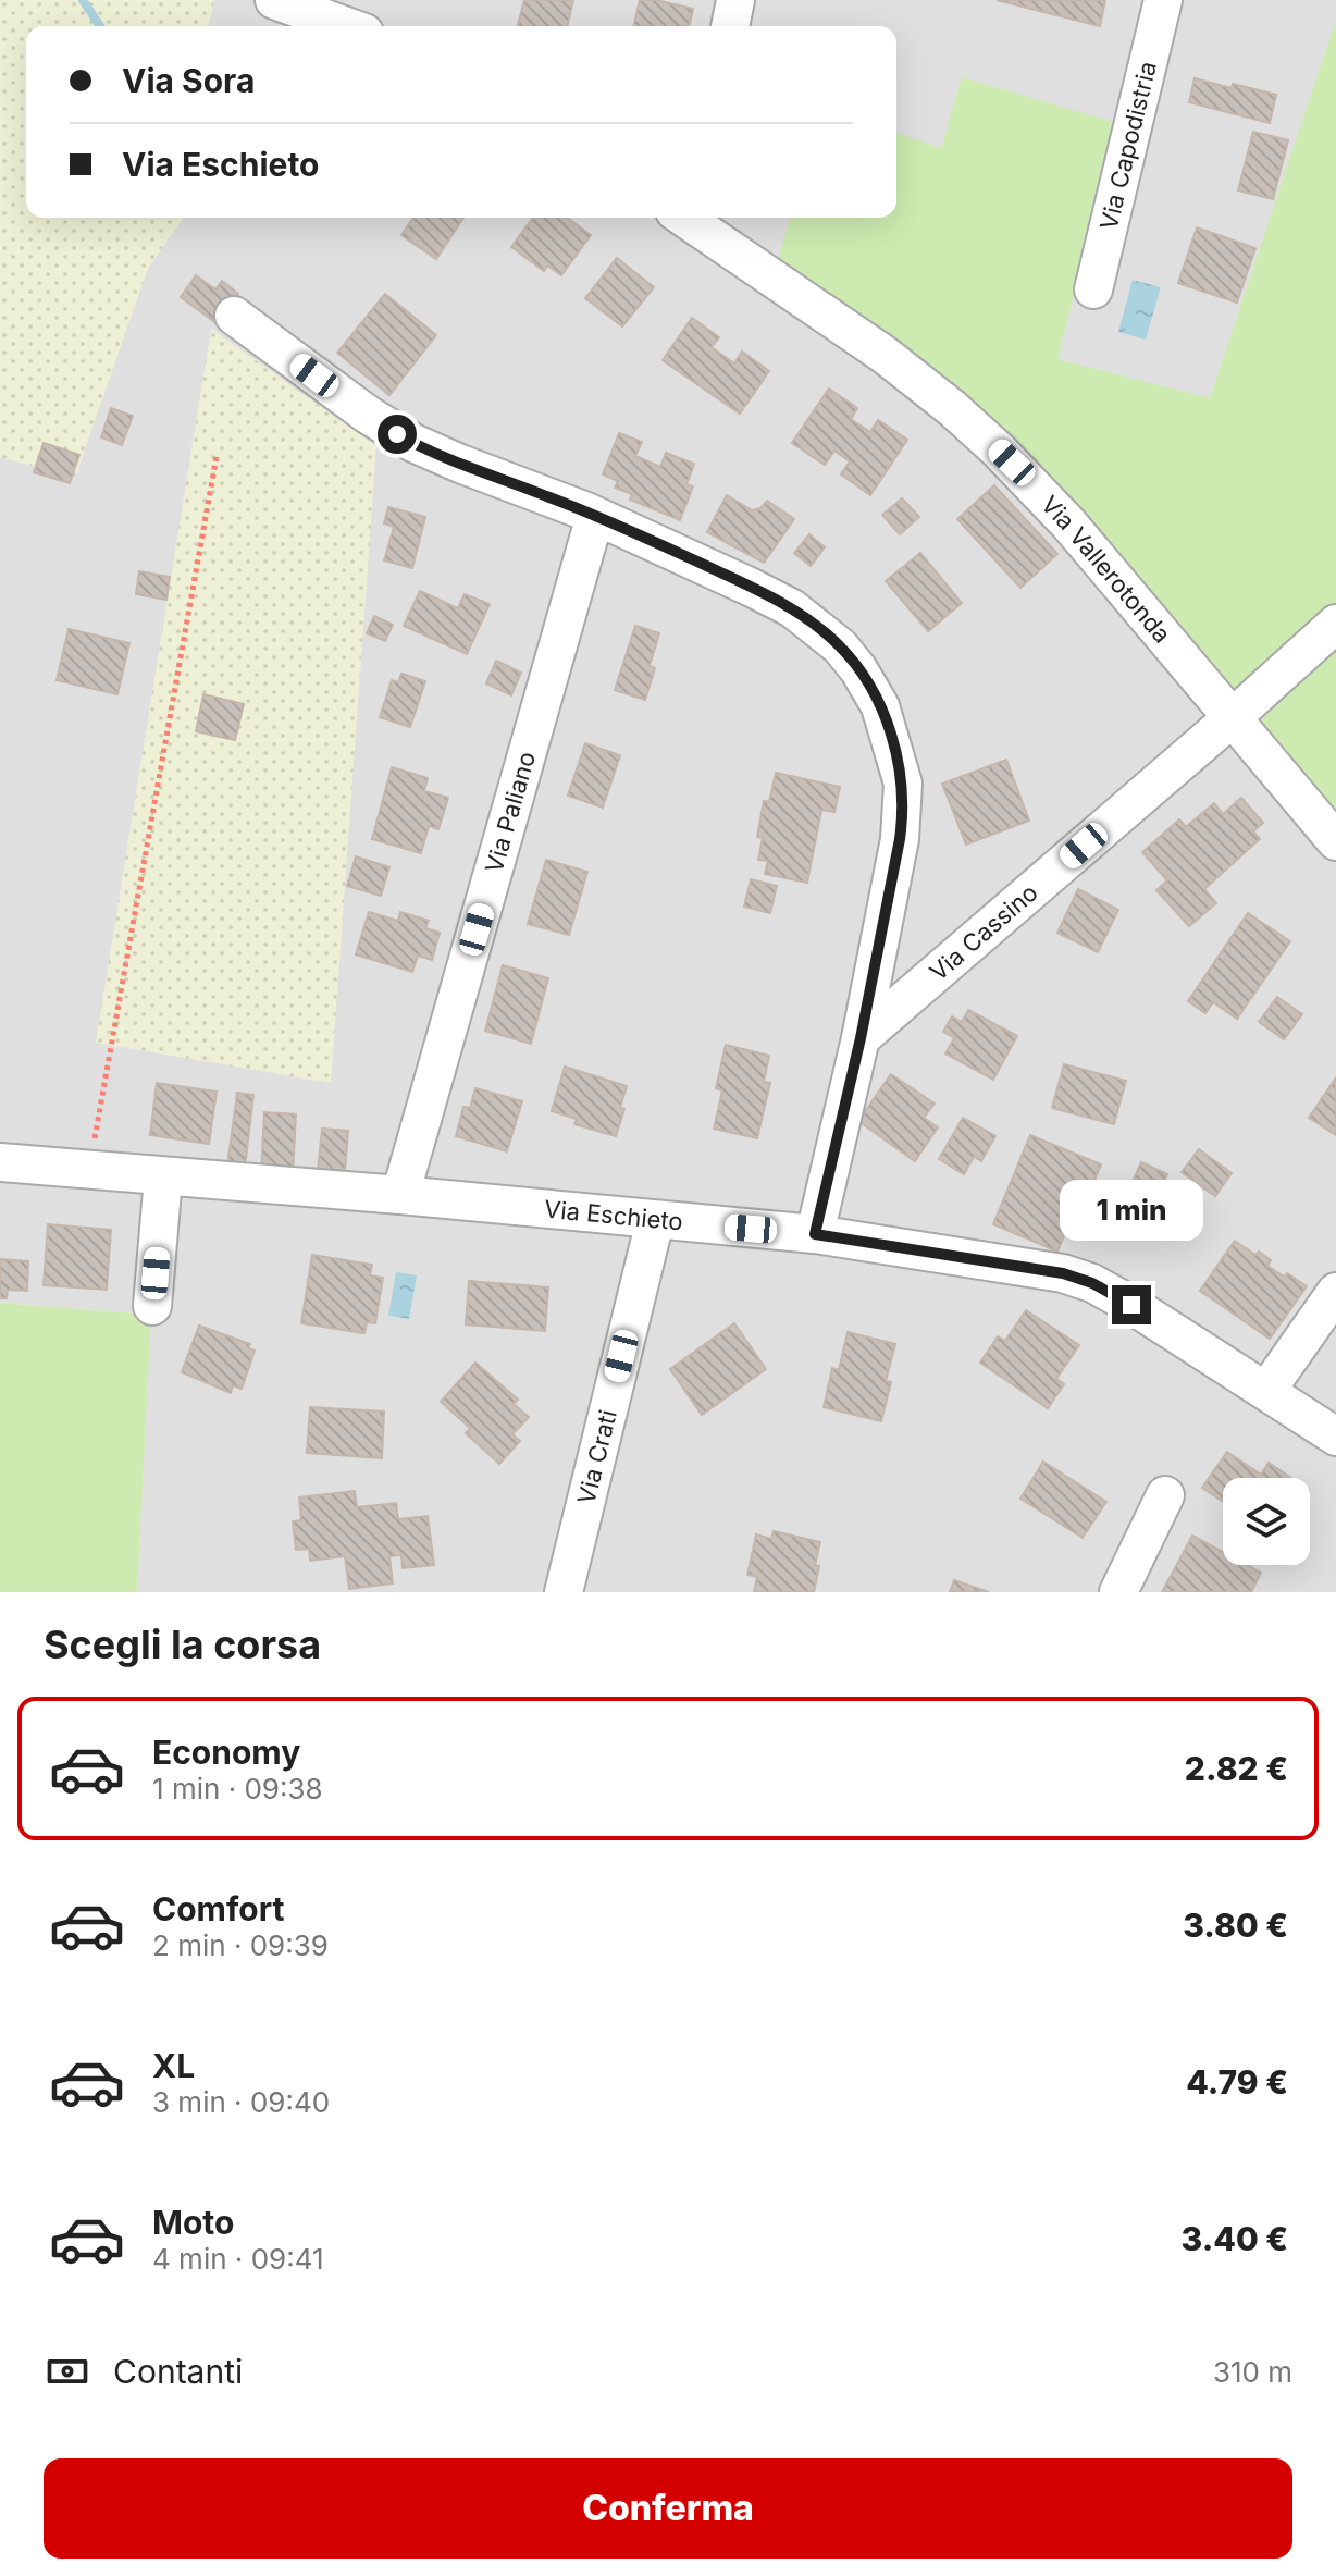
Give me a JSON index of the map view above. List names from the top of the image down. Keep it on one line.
{"streets":{"street":["Via Capodistria","Via Vallerotonda","Via Paliano","Via Cassino","Via Eschieto","Via Crati"]},"crossings":[["Via Vallerotonda","Via Cassino"],["Via Paliano","Via Eschieto"],["Via Eschieto","Via Crati"]],"page":{"banner":["Via Sora","Via Eschieto"],"bubble":"1 min","heading":"Scegli la corsa","list":[{"name":"Economy","note":"1 min · 09:38","value":"2.82 €"},{"name":"Comfort","note":"2 min · 09:39","value":"3.80 €"},{"name":"XL","note":"3 min · 09:40","value":"4.79 €"},{"name":"Moto","note":"4 min · 09:41","value":"3.40 €"}],"pay":["Contanti","310 m"],"buttons":"Conferma"}}
